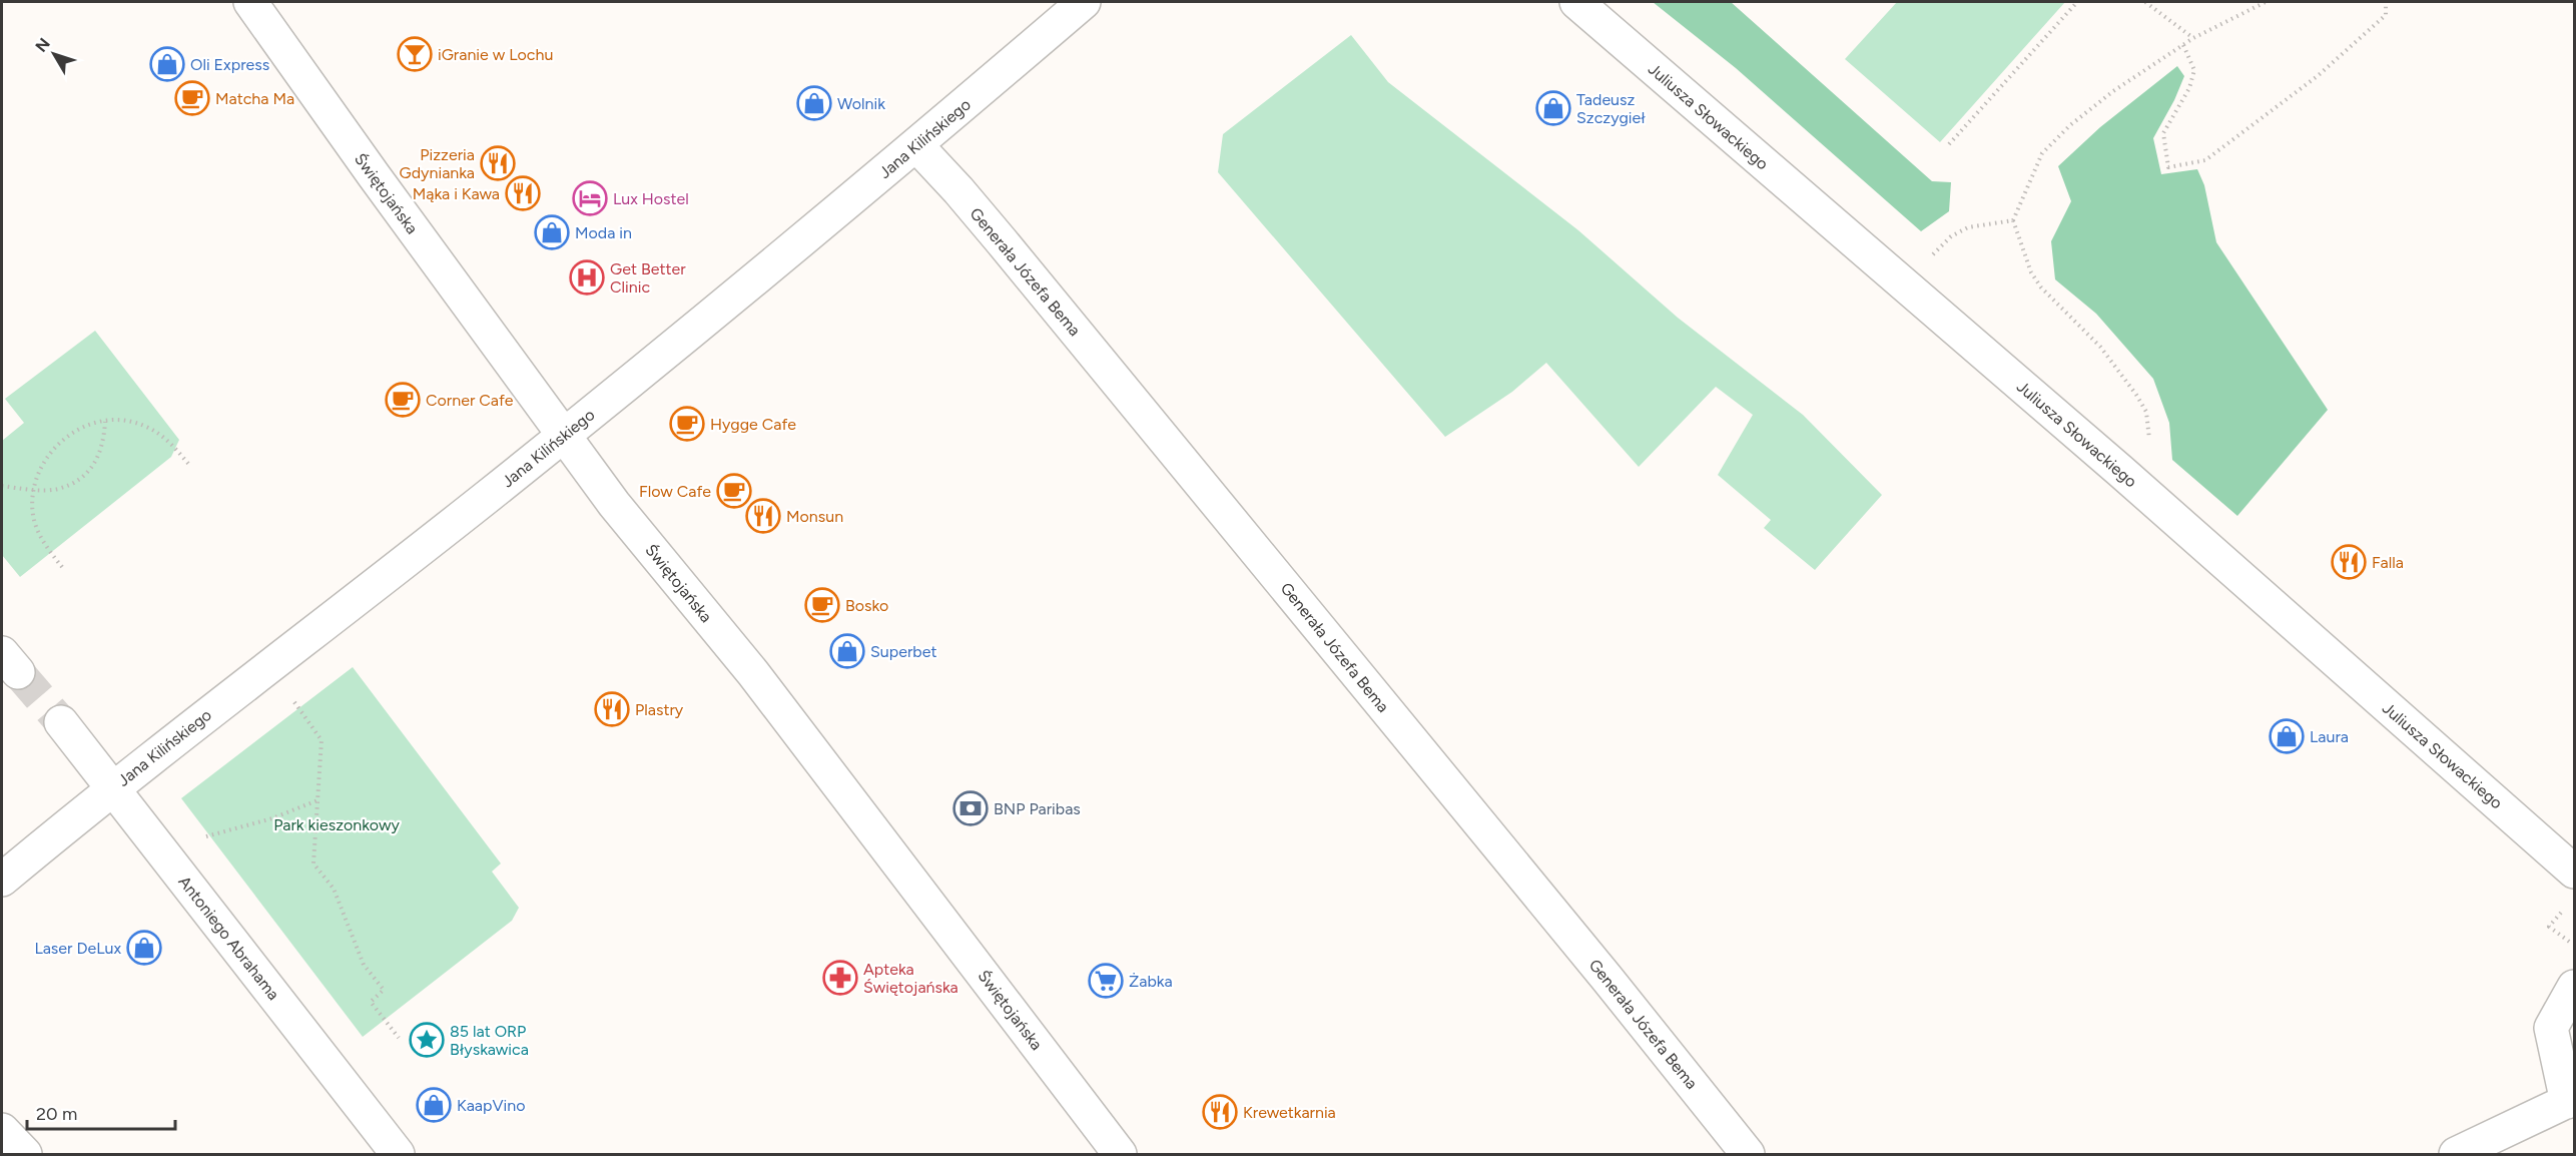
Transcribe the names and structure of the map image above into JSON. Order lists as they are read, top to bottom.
{
  "streets": {
    "street": [
      "Juliusza Słowackiego",
      "Jana Kilińskiego",
      "Świętojańska",
      "Generała Józefa Bema",
      "Antoniego Abrahama"
    ]
  },
  "crossings": [
    ["Jana Kilińskiego", "Świętojańska"],
    ["Jana Kilińskiego", "Generała Józefa Bema"],
    ["Jana Kilińskiego", "Antoniego Abrahama"]
  ],
  "parks": ["Park kieszonkowy"],
  "places": {
    "bar": ["iGranie w Lochu"],
    "shop": [
      "Oli Express",
      "Wolnik",
      "Tadeusz Szczygieł",
      "Moda in",
      "Superbet",
      "Laura",
      "Laser DeLux",
      "KaapVino"
    ],
    "cafe": [
      "Matcha Ma",
      "Corner Cafe",
      "Hygge Cafe",
      "Flow Cafe",
      "Bosko"
    ],
    "restaurant": [
      "Pizzeria Gdynianka",
      "Mąka i Kawa",
      "Monsun",
      "Falla",
      "Plastry",
      "Krewetkarnia"
    ],
    "hotel": ["Lux Hostel"],
    "hospital": ["Get Better Clinic"],
    "bank": ["BNP Paribas"],
    "pharmacy": ["Apteka Świętojańska"],
    "supermarket": ["Żabka"],
    "place": ["85 lat ORP Błyskawica"]
  },
  "scale_bar": "20 m",
  "north": "top left"
}
